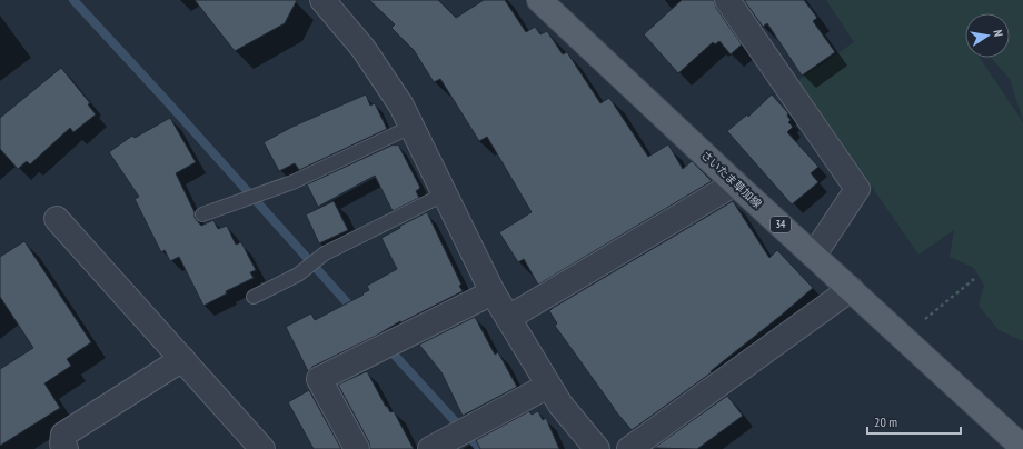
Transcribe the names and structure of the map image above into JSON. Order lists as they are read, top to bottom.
{
  "streets": {
    "main road": ["さいたま草加線", "34"]
  },
  "scale_bar": "20 m",
  "north": "right"
}
